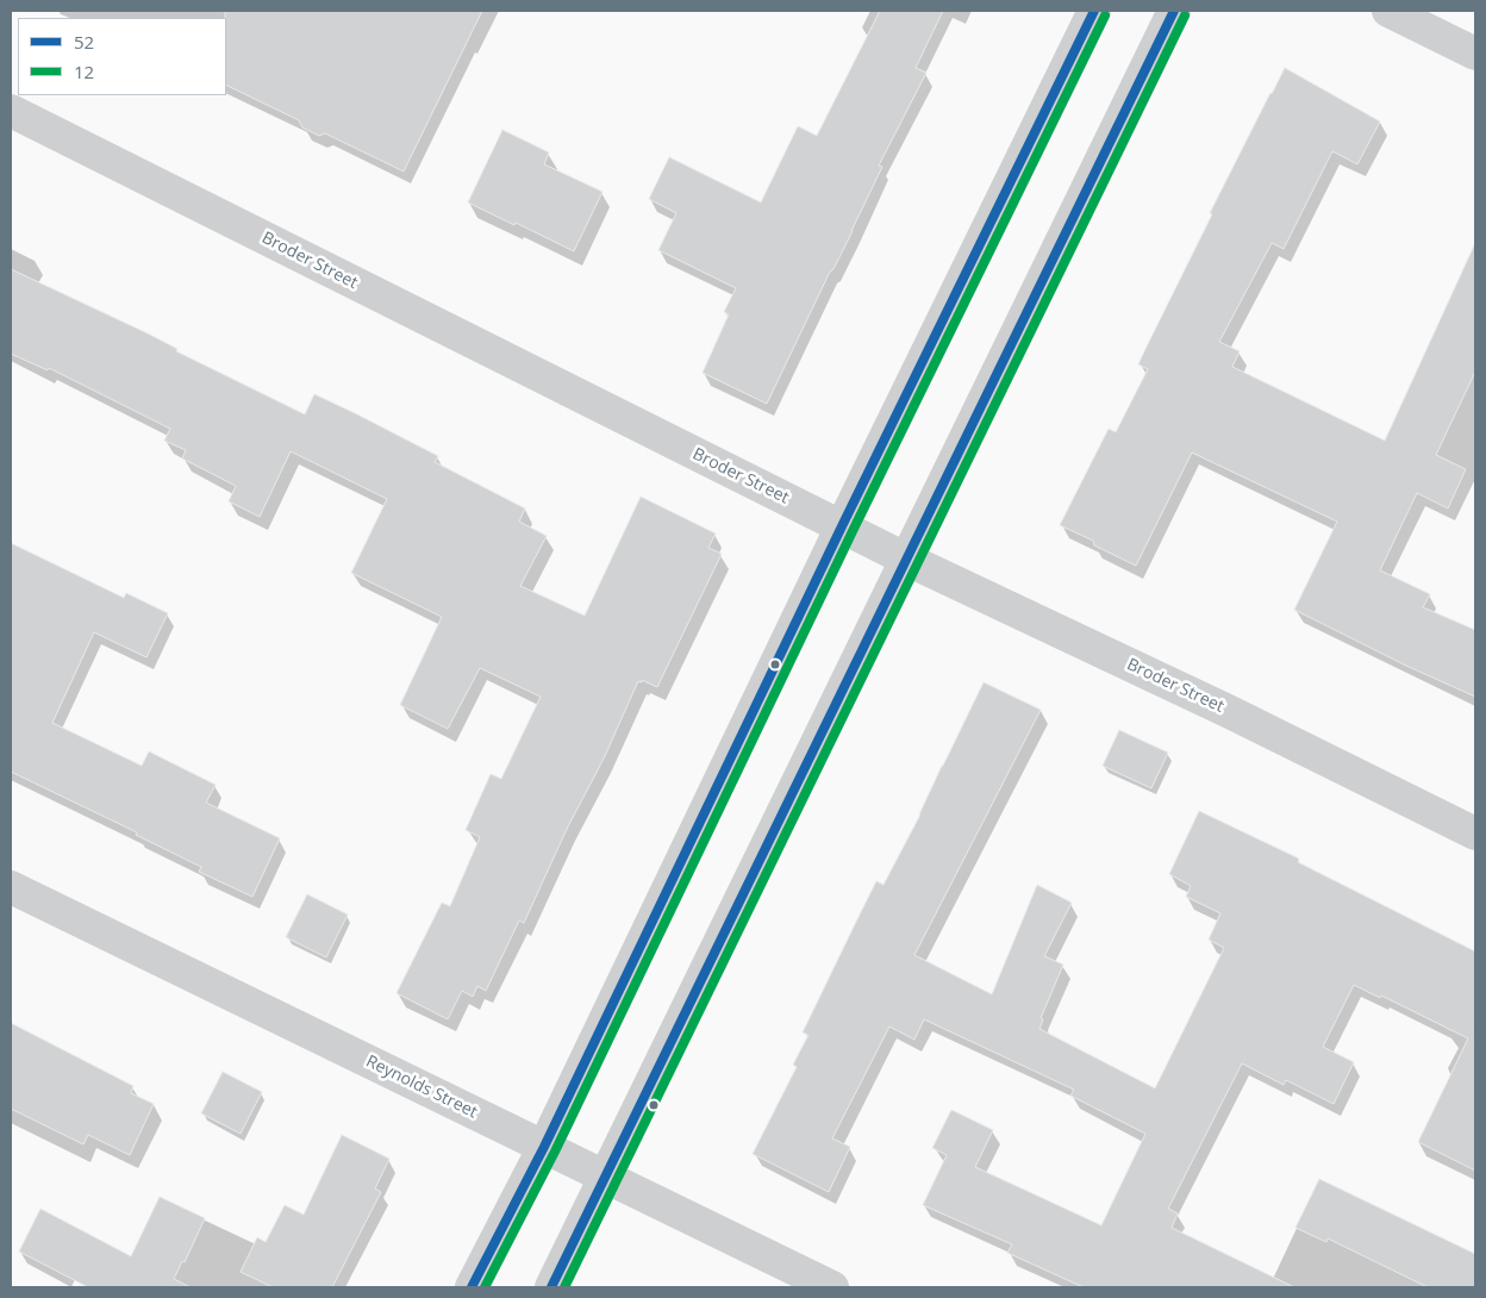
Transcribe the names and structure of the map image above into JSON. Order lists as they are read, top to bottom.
{
  "streets": {
    "street": ["Broder Street", "Reynolds Street"]
  },
  "lines": ["transit line 52", "transit line 12"],
  "legend": ["52", "12"]
}
